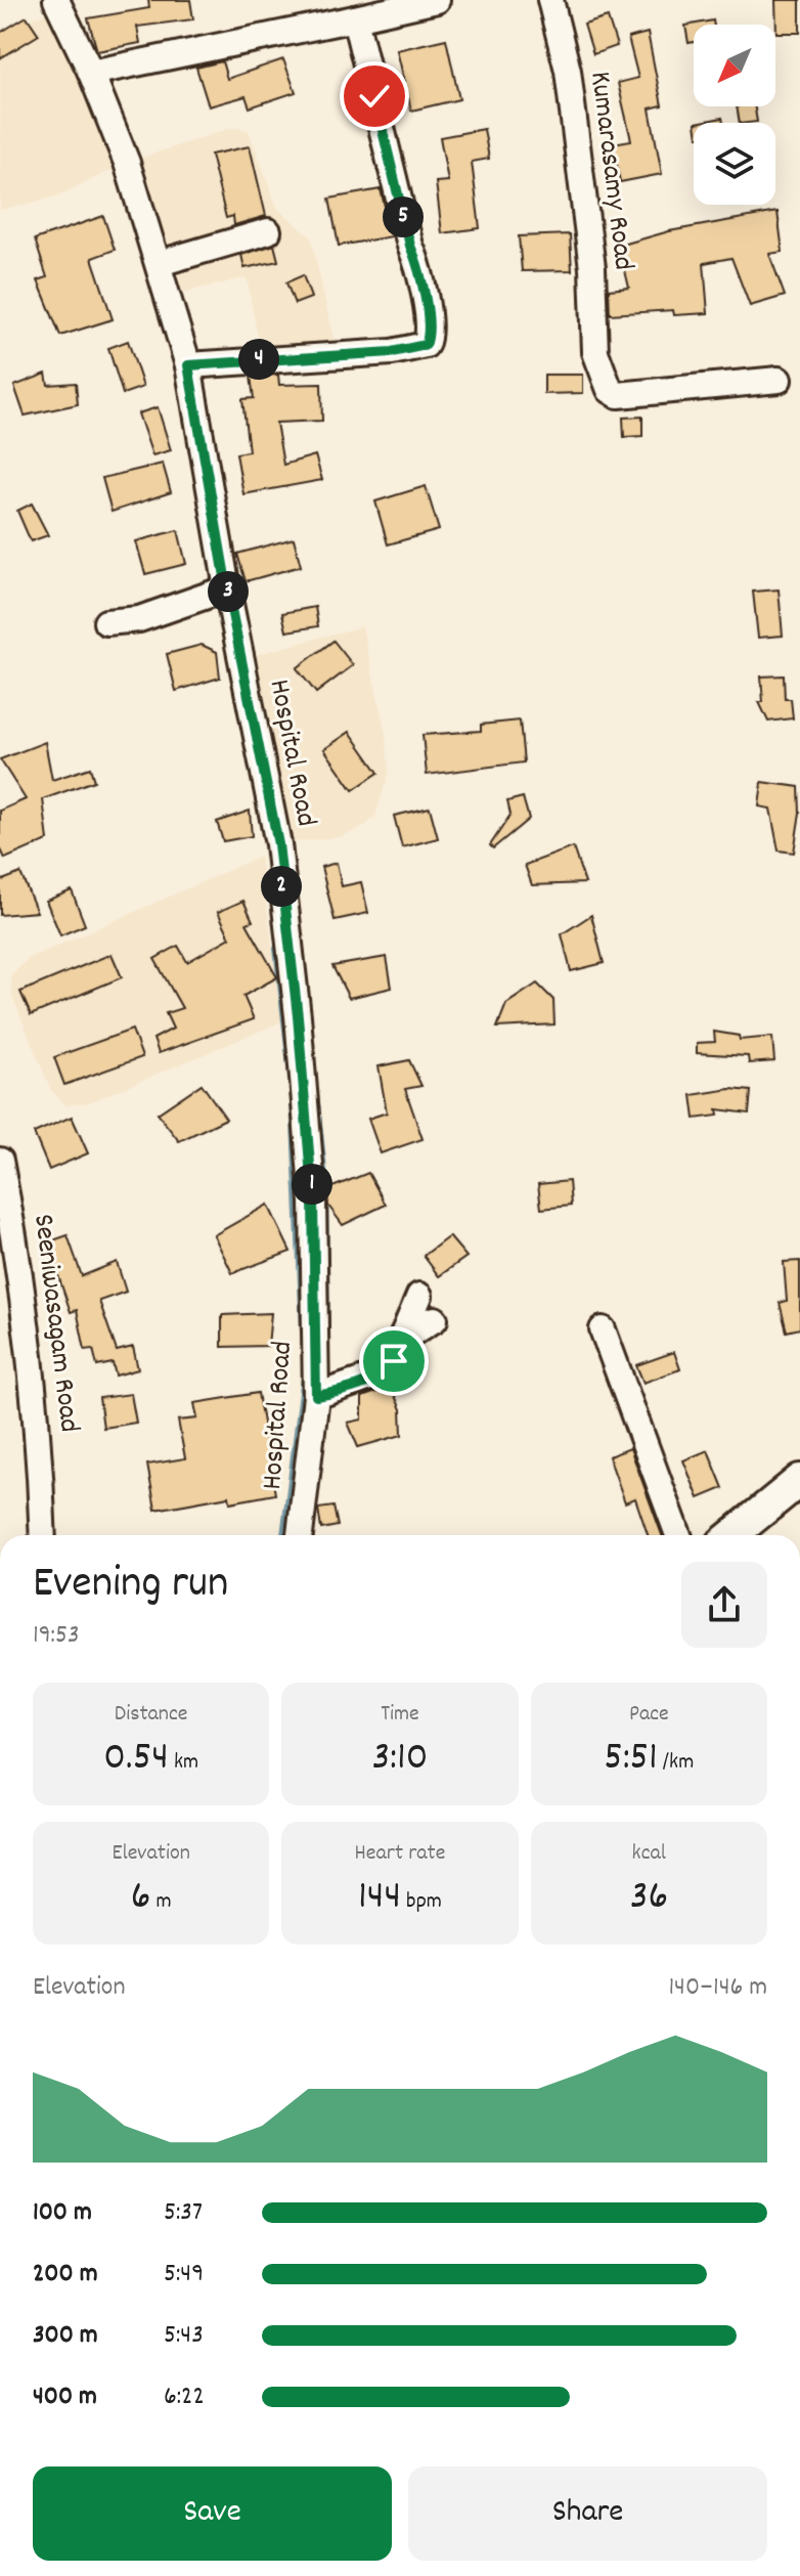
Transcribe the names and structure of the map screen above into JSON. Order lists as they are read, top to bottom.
{
  "streets": {
    "street": ["Kumarasamy Road", "Hospital Road", "Seeniwasagam Road"]
  },
  "north": "bottom left",
  "page": {
    "pins": [
      "5",
      "4",
      "3",
      "2",
      "1"
    ],
    "heading": ["Evening run", "19:53"],
    "stats": [
      ["Distance", "0.54 km"],
      ["Time", "3:10"],
      ["Pace", "5:51 /km"],
      ["Elevation", "6 m"],
      ["Heart rate", "144 bpm"],
      ["kcal", "36"]
    ],
    "chart": ["Elevation", "140–146 m"],
    "list": [
      {
        "name": "100 m",
        "note": "5:37"
      },
      {
        "name": "200 m",
        "note": "5:49"
      },
      {
        "name": "300 m",
        "note": "5:43"
      },
      {
        "name": "400 m",
        "note": "6:22"
      }
    ],
    "buttons": ["Save", "Share"]
  }
}
